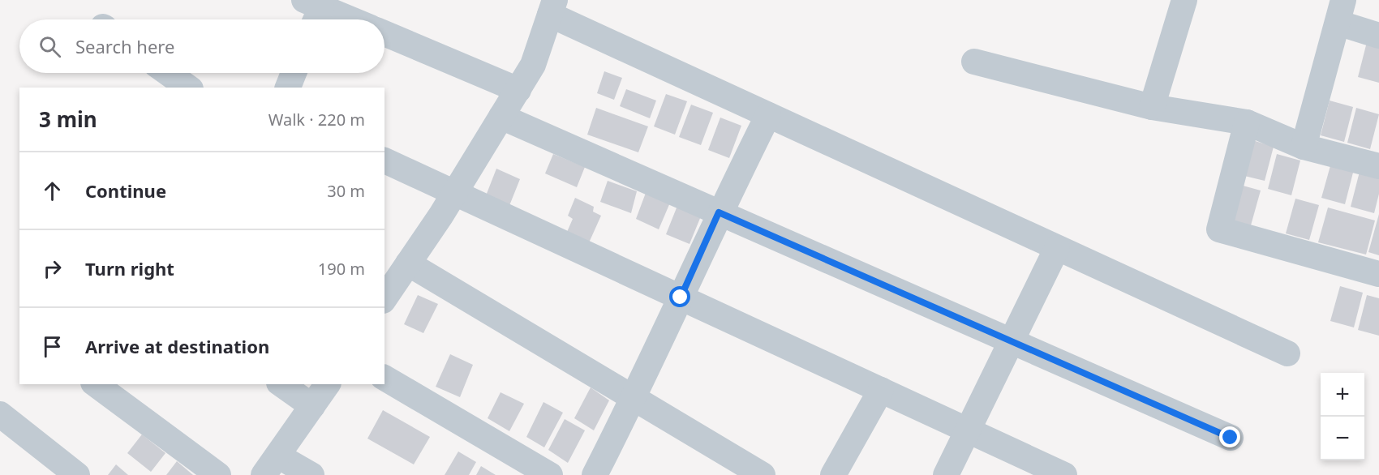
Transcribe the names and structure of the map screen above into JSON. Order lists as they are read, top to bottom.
{
  "page": {
    "search": "Search here",
    "heading": ["3 min", "Walk · 220 m"],
    "list": [
      ["Continue", "30 m"],
      ["Turn right", "190 m"],
      "Arrive at destination"
    ],
    "map_buttons": ["+", "−"]
  }
}
